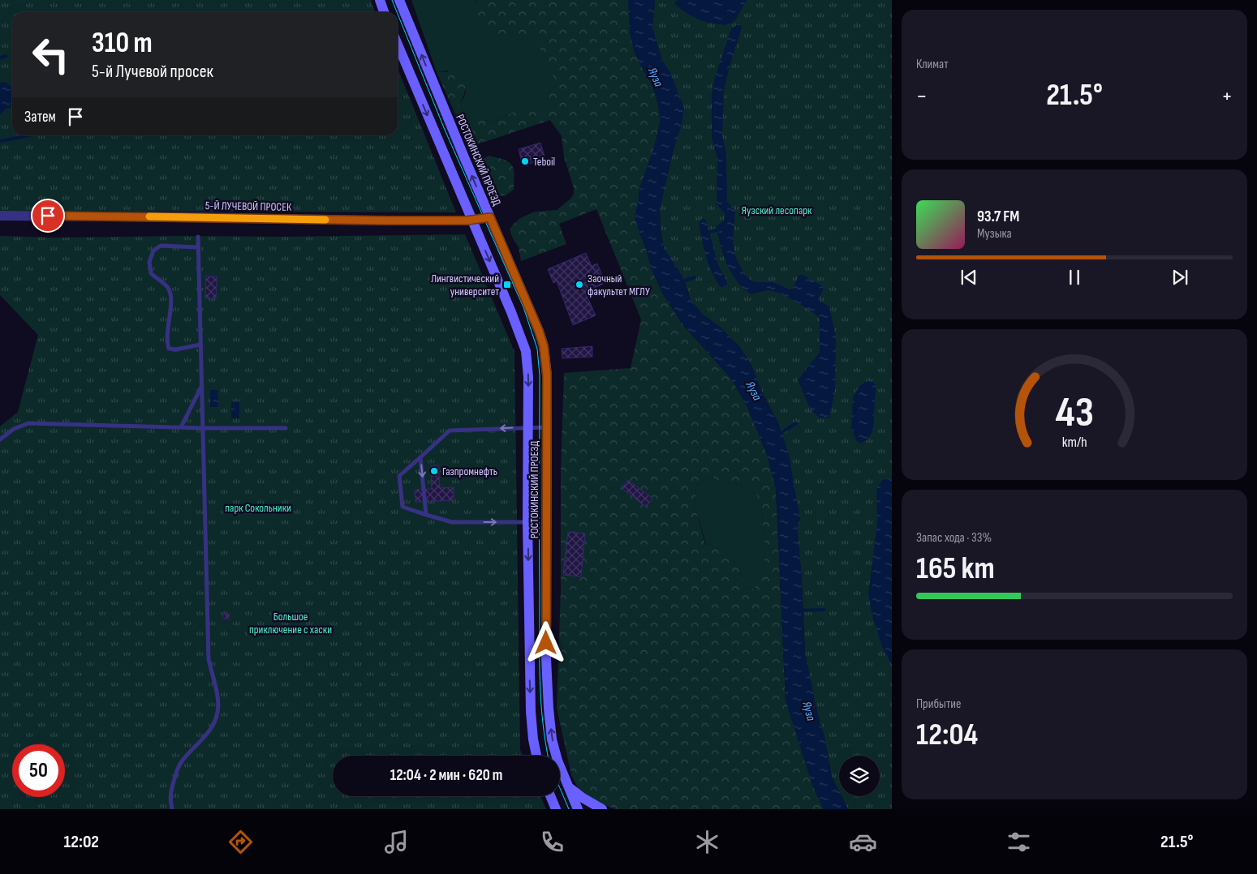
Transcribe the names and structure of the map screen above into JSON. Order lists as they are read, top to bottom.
{
  "streets": {
    "main road": ["РОСТОКИНСКИЙ ПРОЕЗД"],
    "street": ["5-Й ЛУЧЕВОЙ ПРОСЕК"]
  },
  "crossings": [
    ["РОСТОКИНСКИЙ ПРОЕЗД", "5-Й ЛУЧЕВОЙ ПРОСЕК"]
  ],
  "water": ["Яуза"],
  "parks": ["Яузский лесопарк", "парк Сокольники", "Большое приключение с хаски"],
  "places": {
    "other": ["Teboil", "Заочный факультет МГЛУ", "Газпромнефть"],
    "transit": ["Лингвистический университет"]
  },
  "page": {
    "tile": [
      "Климат",
      ["Запас хода · 33%", "165 km"],
      ["Прибытие", "12:04"]
    ],
    "turn": ["310 m", "5-й Лучевой просек"],
    "heat": ["−", "21.5°", "+"],
    "then": "Затем",
    "song": ["93.7 FM", "Музыка"],
    "limit": "50",
    "trip": "12:04 · 2 мин · 620 m",
    "tabs": ["12:02", "21.5°"],
    "gauge": ["43", "km/h"]
  }
}
